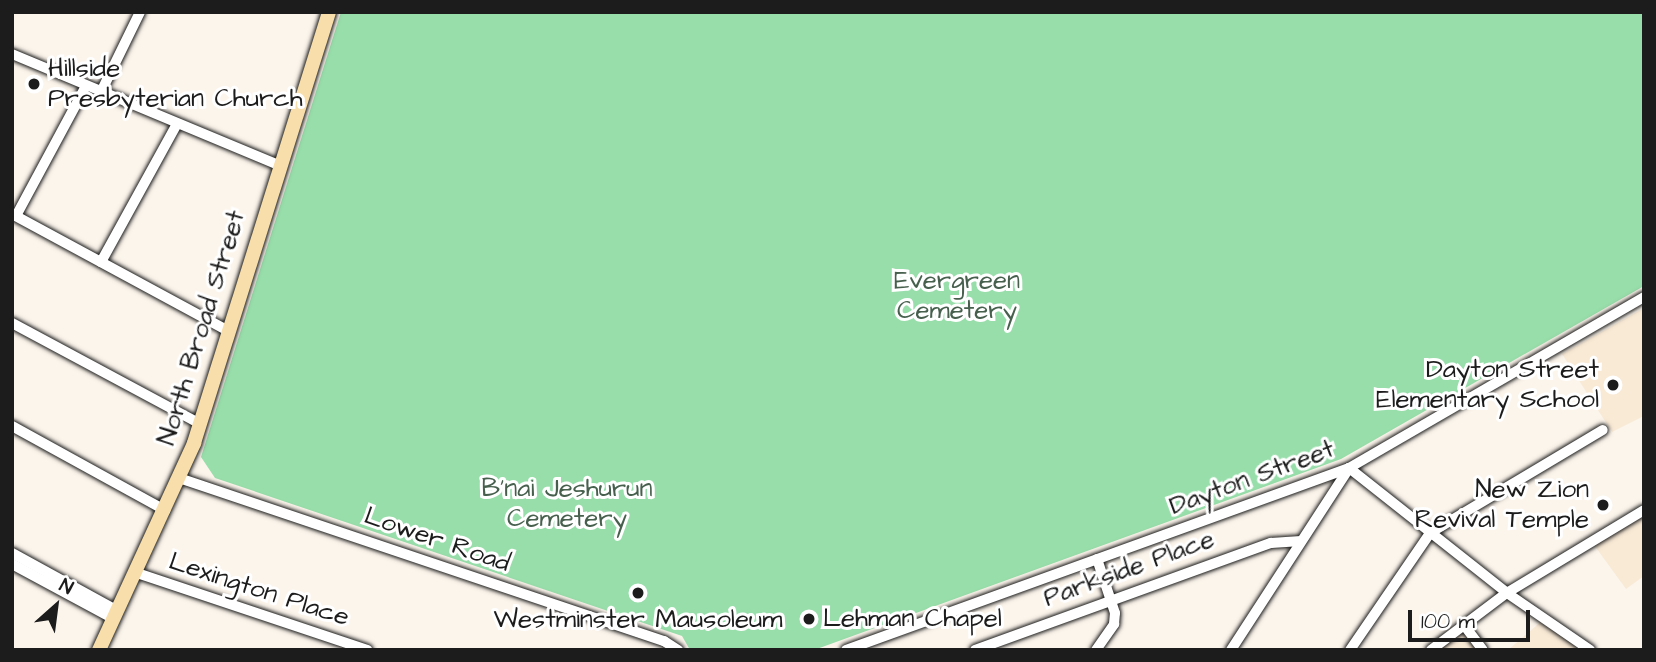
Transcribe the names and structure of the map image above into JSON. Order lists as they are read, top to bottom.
{
  "streets": {
    "main road": ["North Broad Street"],
    "street": [
      "Dayton Street",
      "Lower Road",
      "Parkside Place",
      "Lexington Place"
    ]
  },
  "crossings": [
    ["North Broad Street", "Lower Road"],
    ["North Broad Street", "Lexington Place"]
  ],
  "parks": ["Evergreen Cemetery", "B'nai Jeshurun Cemetery"],
  "places": [
    "Hillside Presbyterian Church",
    "Dayton Street Elementary School",
    "New Zion Revival Temple",
    "Westminster Mausoleum",
    "Lehman Chapel"
  ],
  "scale_bar": "100 m",
  "north": "top right"
}
